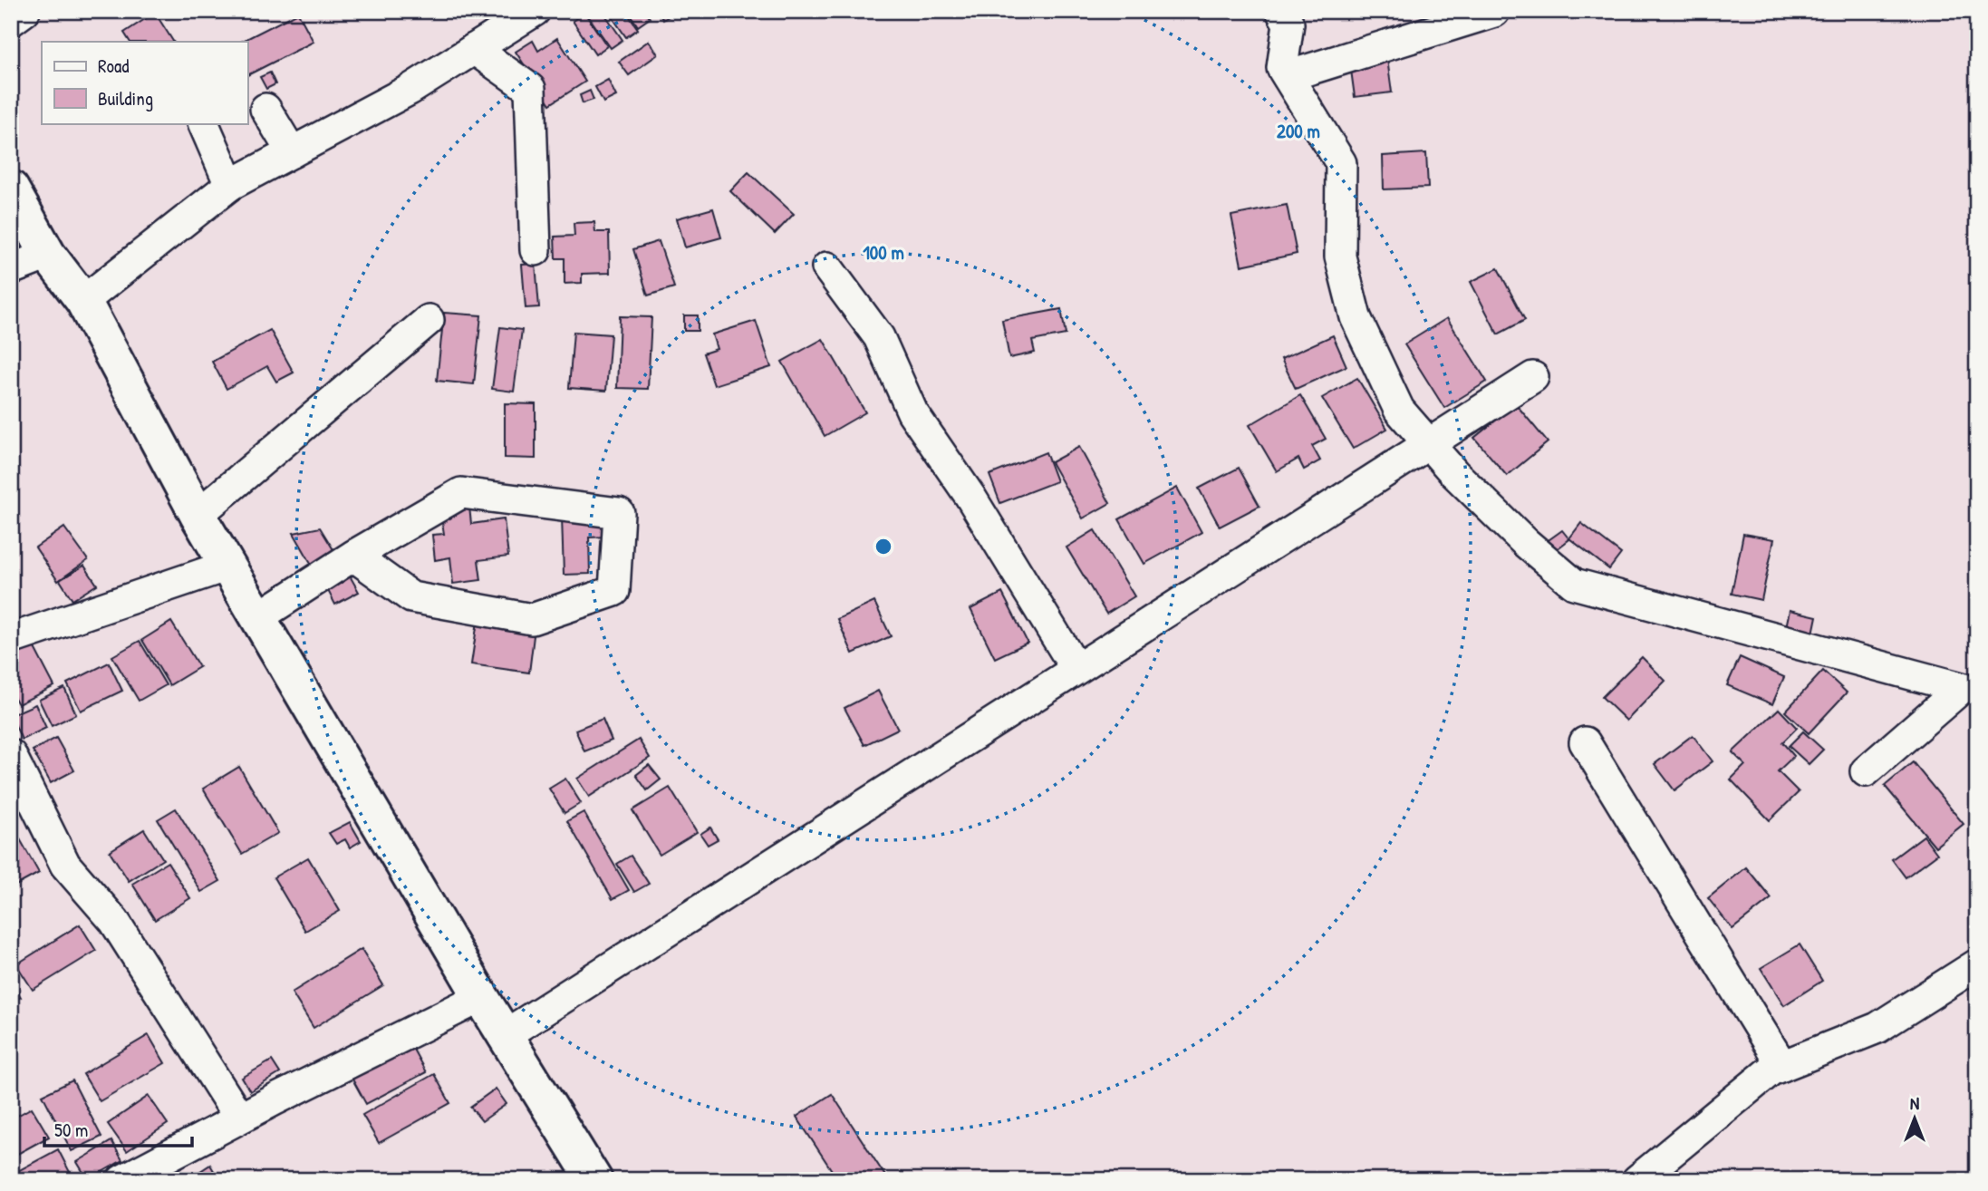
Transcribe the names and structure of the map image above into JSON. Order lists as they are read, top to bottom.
{
  "legend": ["Road", "Building"],
  "scale_bar": "50 m",
  "north": "top",
  "rings": ["200 m", "100 m"]
}
